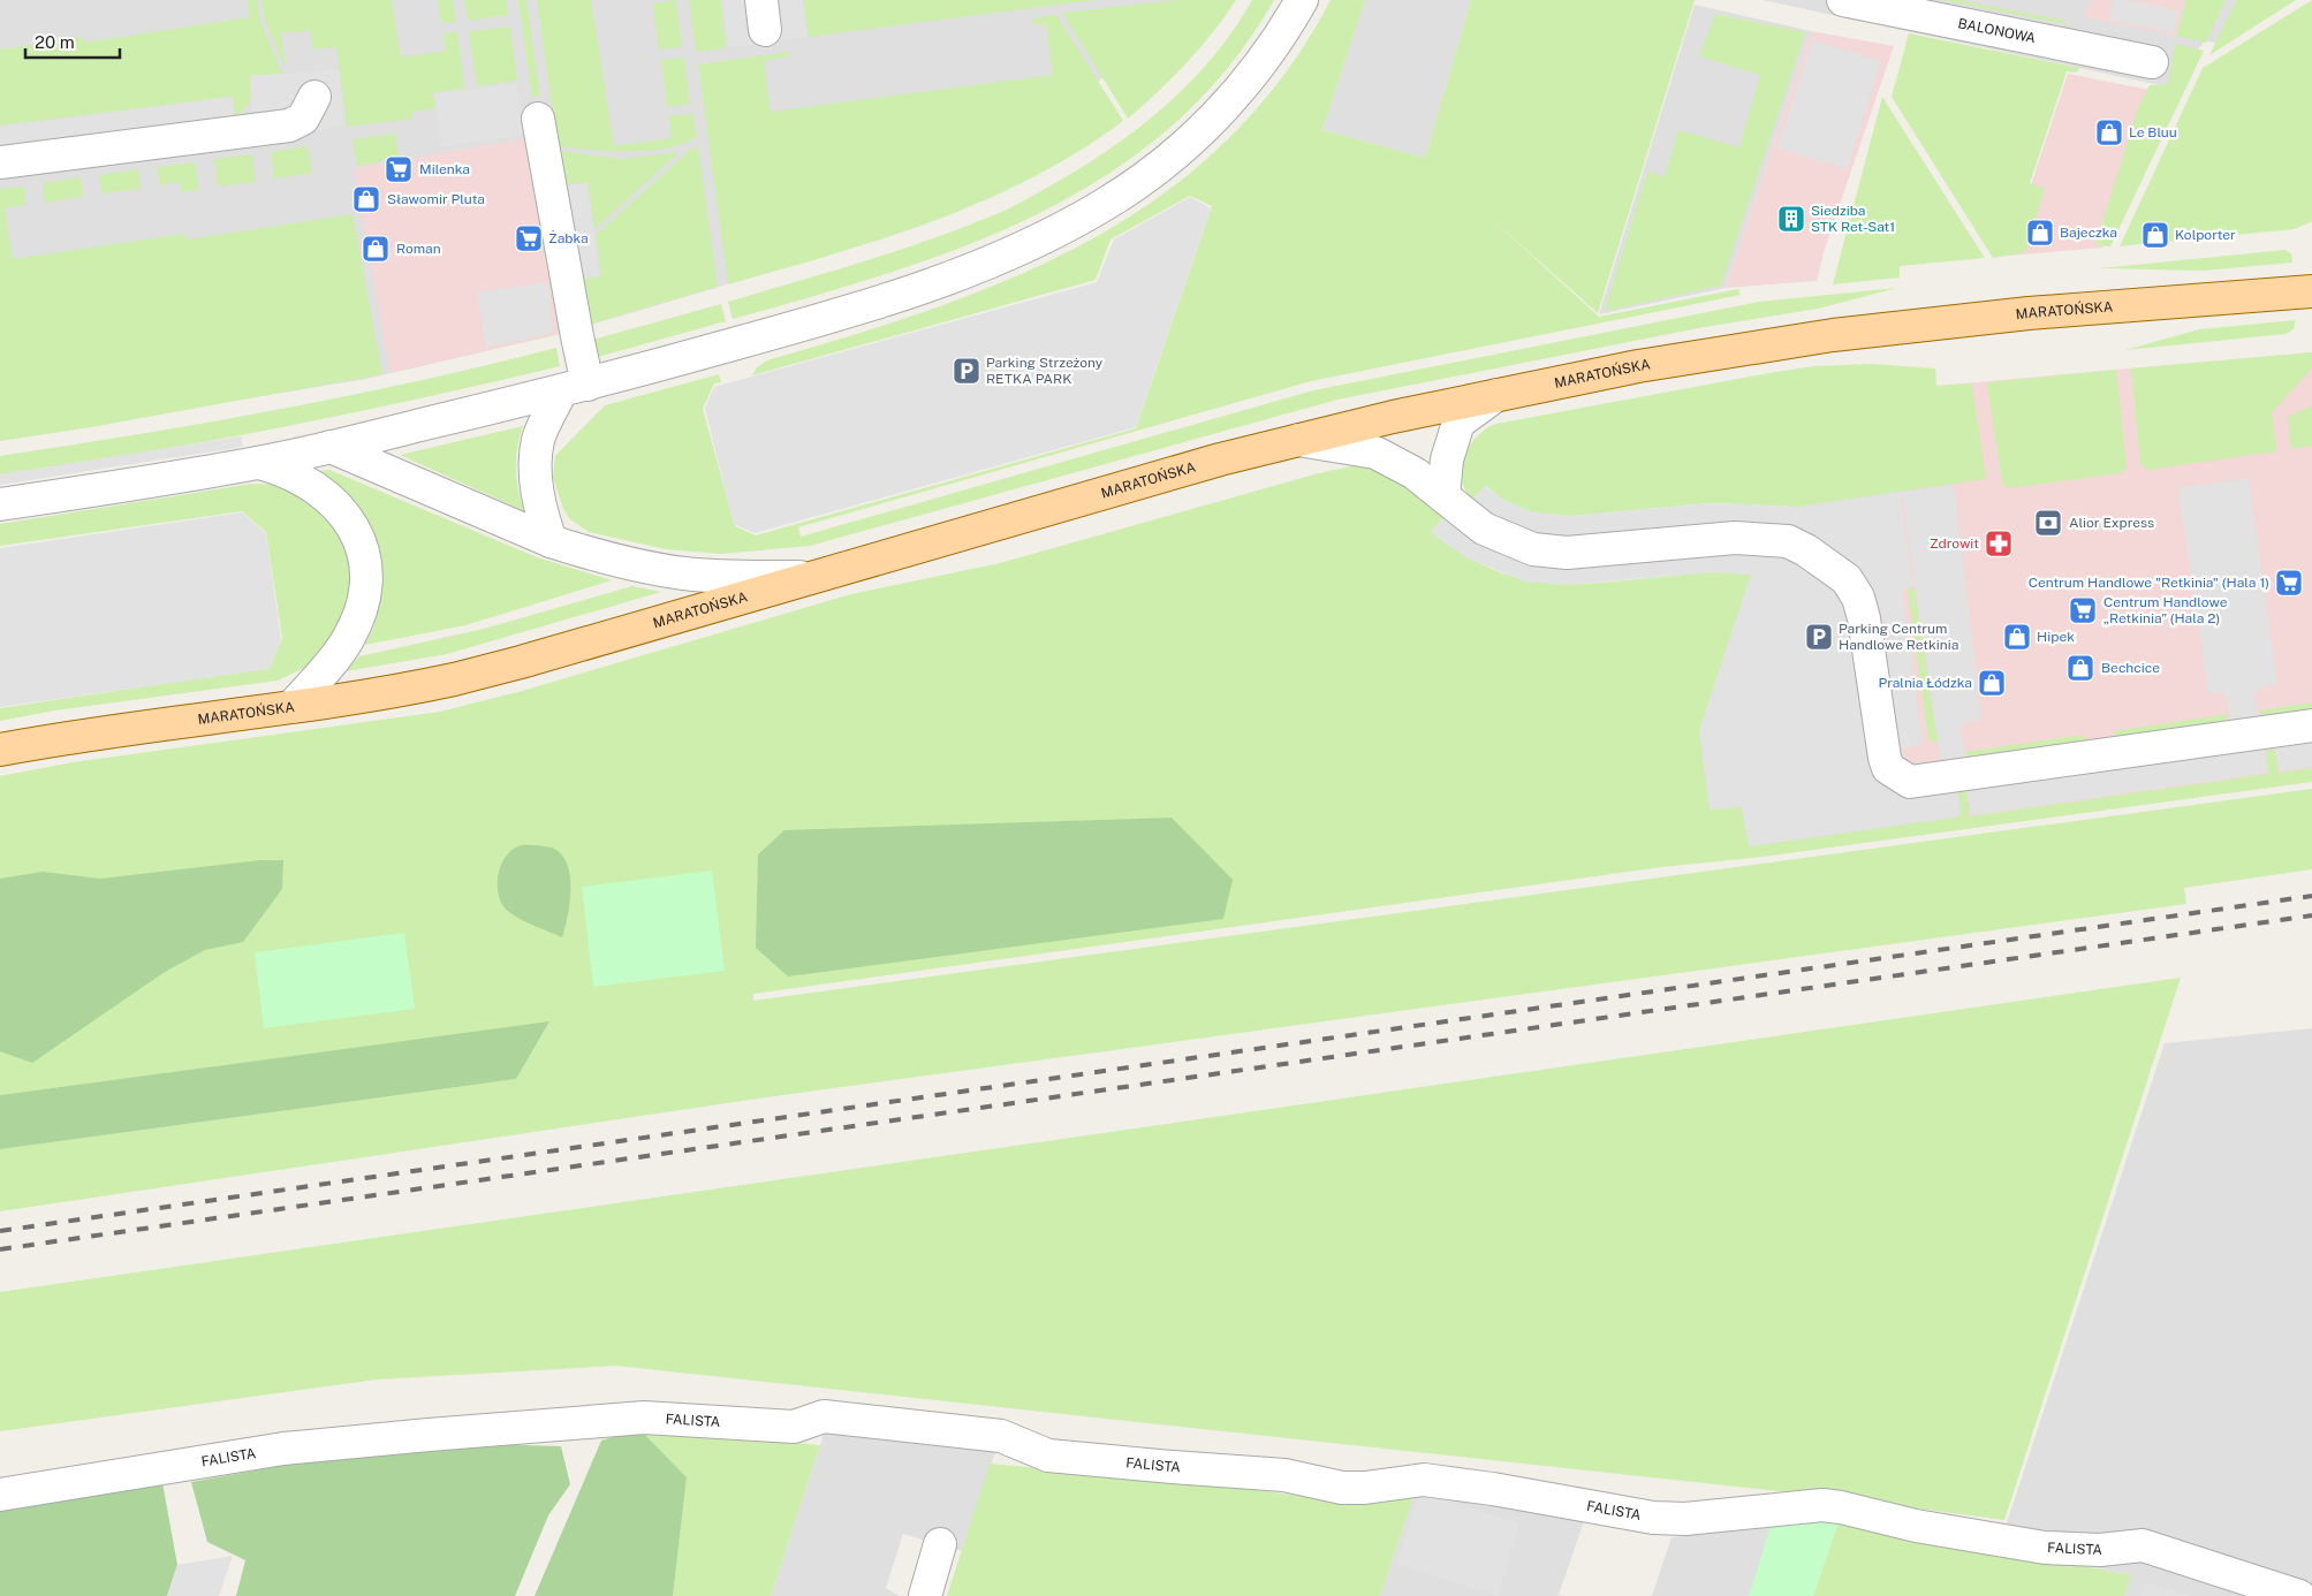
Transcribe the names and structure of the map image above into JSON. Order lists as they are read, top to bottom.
{
  "streets": {
    "main road": ["MARATOŃSKA"],
    "street": ["BALONOWA", "FALISTA"]
  },
  "places": {
    "shop": [
      "Le Bluu",
      "Sławomir Pluta",
      "Bajeczka",
      "Kolporter",
      "Roman",
      "Hipek",
      "Bechcice",
      "Pralnia Łódzka"
    ],
    "supermarket": [
      "Milenka",
      "Żabka",
      "Centrum Handlowe \"Retkinia\" (Hala 1)",
      "Centrum Handlowe „Retkinia” (Hala 2)"
    ],
    "building": ["Siedziba STK Ret-Sat1"],
    "parking": ["Parking Strzeżony RETKA PARK", "Parking Centrum Handlowe Retkinia"],
    "bank": ["Alior Express"],
    "pharmacy": ["Zdrowit"]
  },
  "scale_bar": "20 m"
}
